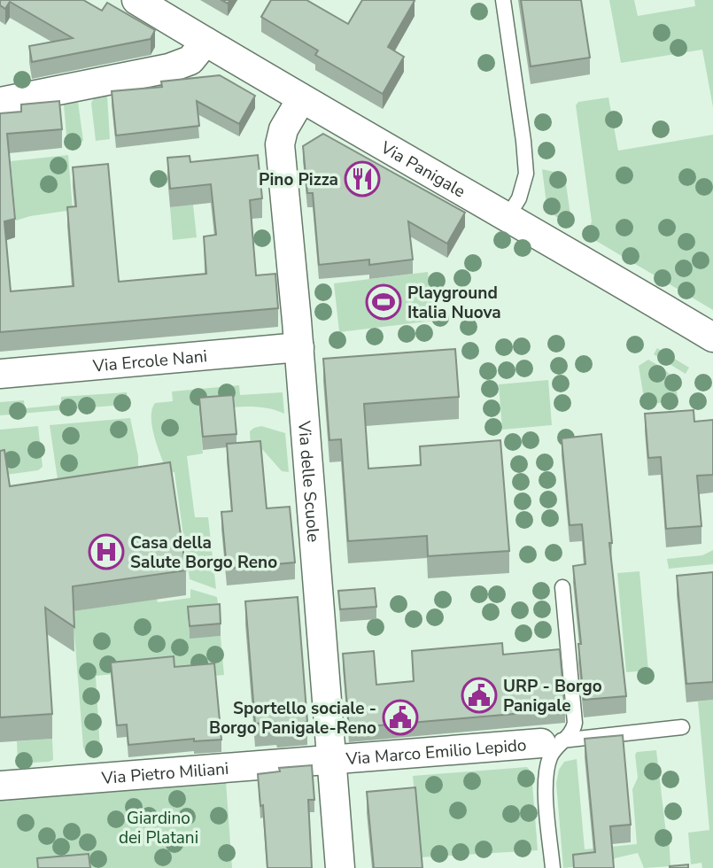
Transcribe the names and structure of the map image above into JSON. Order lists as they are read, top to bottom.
{
  "streets": {
    "street": [
      "Via Panigale",
      "Via Ercole Nani",
      "Via delle Scuole",
      "Via Marco Emilio Lepido",
      "Via Pietro Miliani"
    ]
  },
  "crossings": [
    ["Via Panigale", "Via delle Scuole"],
    ["Via Ercole Nani", "Via delle Scuole"],
    ["Via delle Scuole", "Via Marco Emilio Lepido"],
    ["Via delle Scuole", "Via Pietro Miliani"],
    ["Via Marco Emilio Lepido", "Via Pietro Miliani"]
  ],
  "parks": ["Giardino dei Platani"],
  "places": {
    "restaurant": ["Pino Pizza"],
    "sports": ["Playground Italia Nuova"],
    "hospital": ["Casa della Salute Borgo Reno"],
    "public building": ["URP - Borgo Panigale", "Sportello sociale - Borgo Panigale-Reno"]
  }
}
